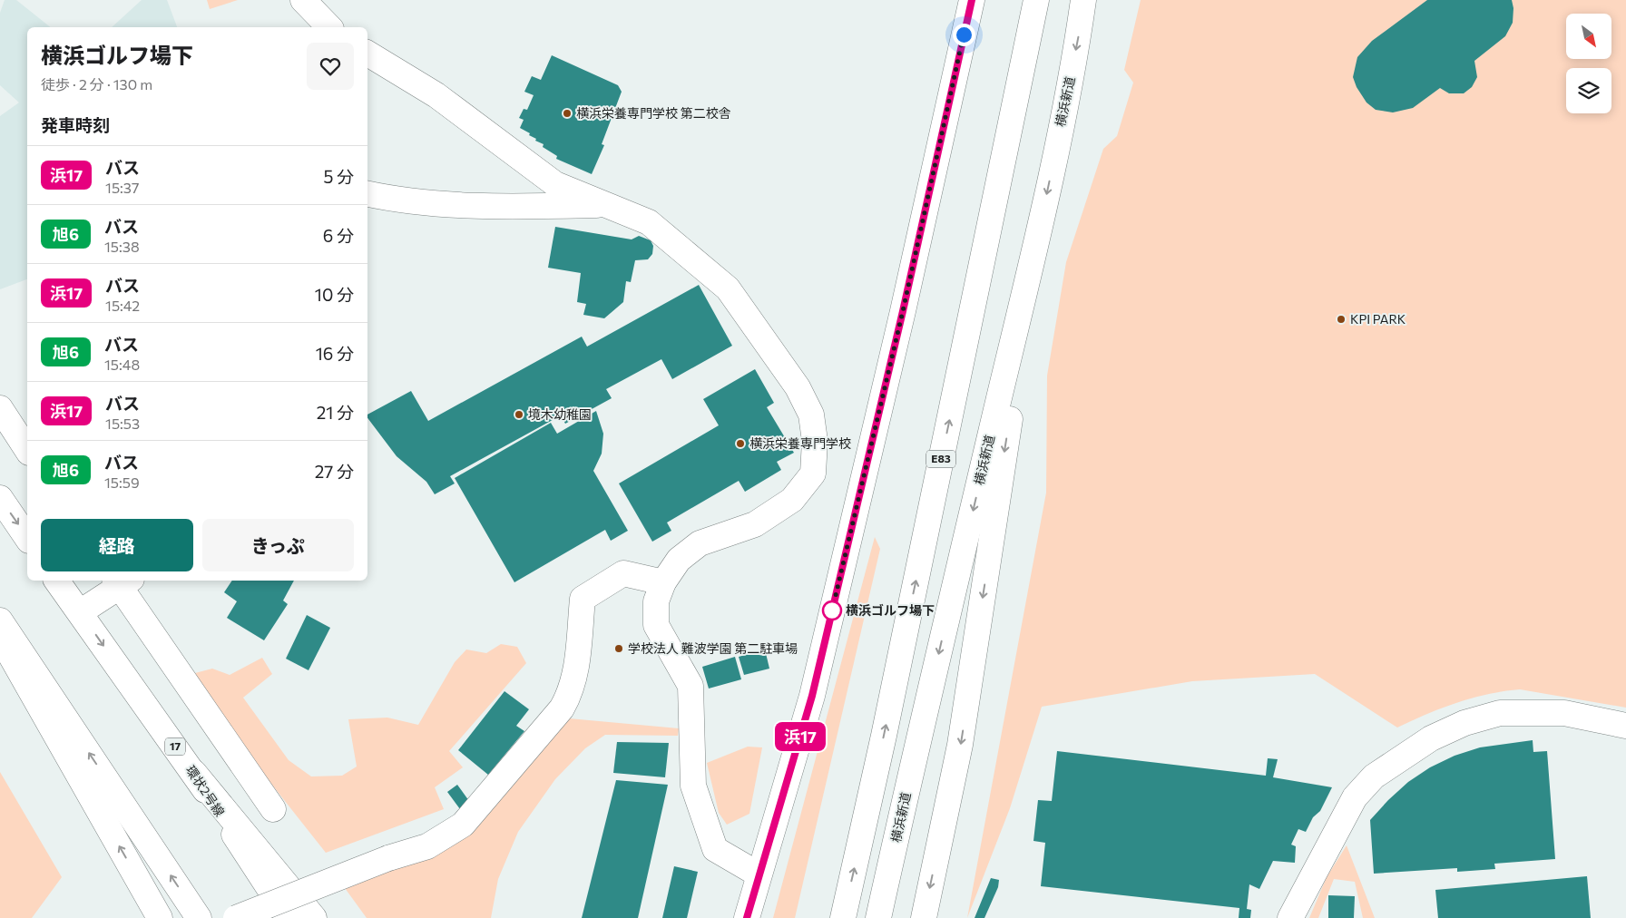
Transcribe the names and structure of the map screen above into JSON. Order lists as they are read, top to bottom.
{
  "streets": {
    "main road": [
      "横浜新道",
      "E83",
      "17",
      "環状2号線"
    ]
  },
  "places": [
    "横浜栄養専門学校 第二校舎",
    "KPI PARK",
    "境木幼稚園",
    "横浜栄養専門学校",
    "横浜ゴルフ場下",
    "学校法人 難波学園 第二駐車場"
  ],
  "lines": ["bus line 浜17"],
  "north": "bottom right",
  "page": {
    "on_map": "浜17",
    "heading": [
      ["横浜ゴルフ場下", "徒歩 · 2 分 · 130 m"],
      "発車時刻"
    ],
    "list": [
      {
        "mark": "浜17",
        "name": "バス",
        "note": "15:37",
        "value": "5 分"
      },
      {
        "mark": "旭6",
        "name": "バス",
        "note": "15:38",
        "value": "6 分"
      },
      {
        "mark": "浜17",
        "name": "バス",
        "note": "15:42",
        "value": "10 分"
      },
      {
        "mark": "旭6",
        "name": "バス",
        "note": "15:48",
        "value": "16 分"
      },
      {
        "mark": "浜17",
        "name": "バス",
        "note": "15:53",
        "value": "21 分"
      },
      {
        "mark": "旭6",
        "name": "バス",
        "note": "15:59",
        "value": "27 分"
      }
    ],
    "buttons": ["経路", "きっぷ"]
  }
}
